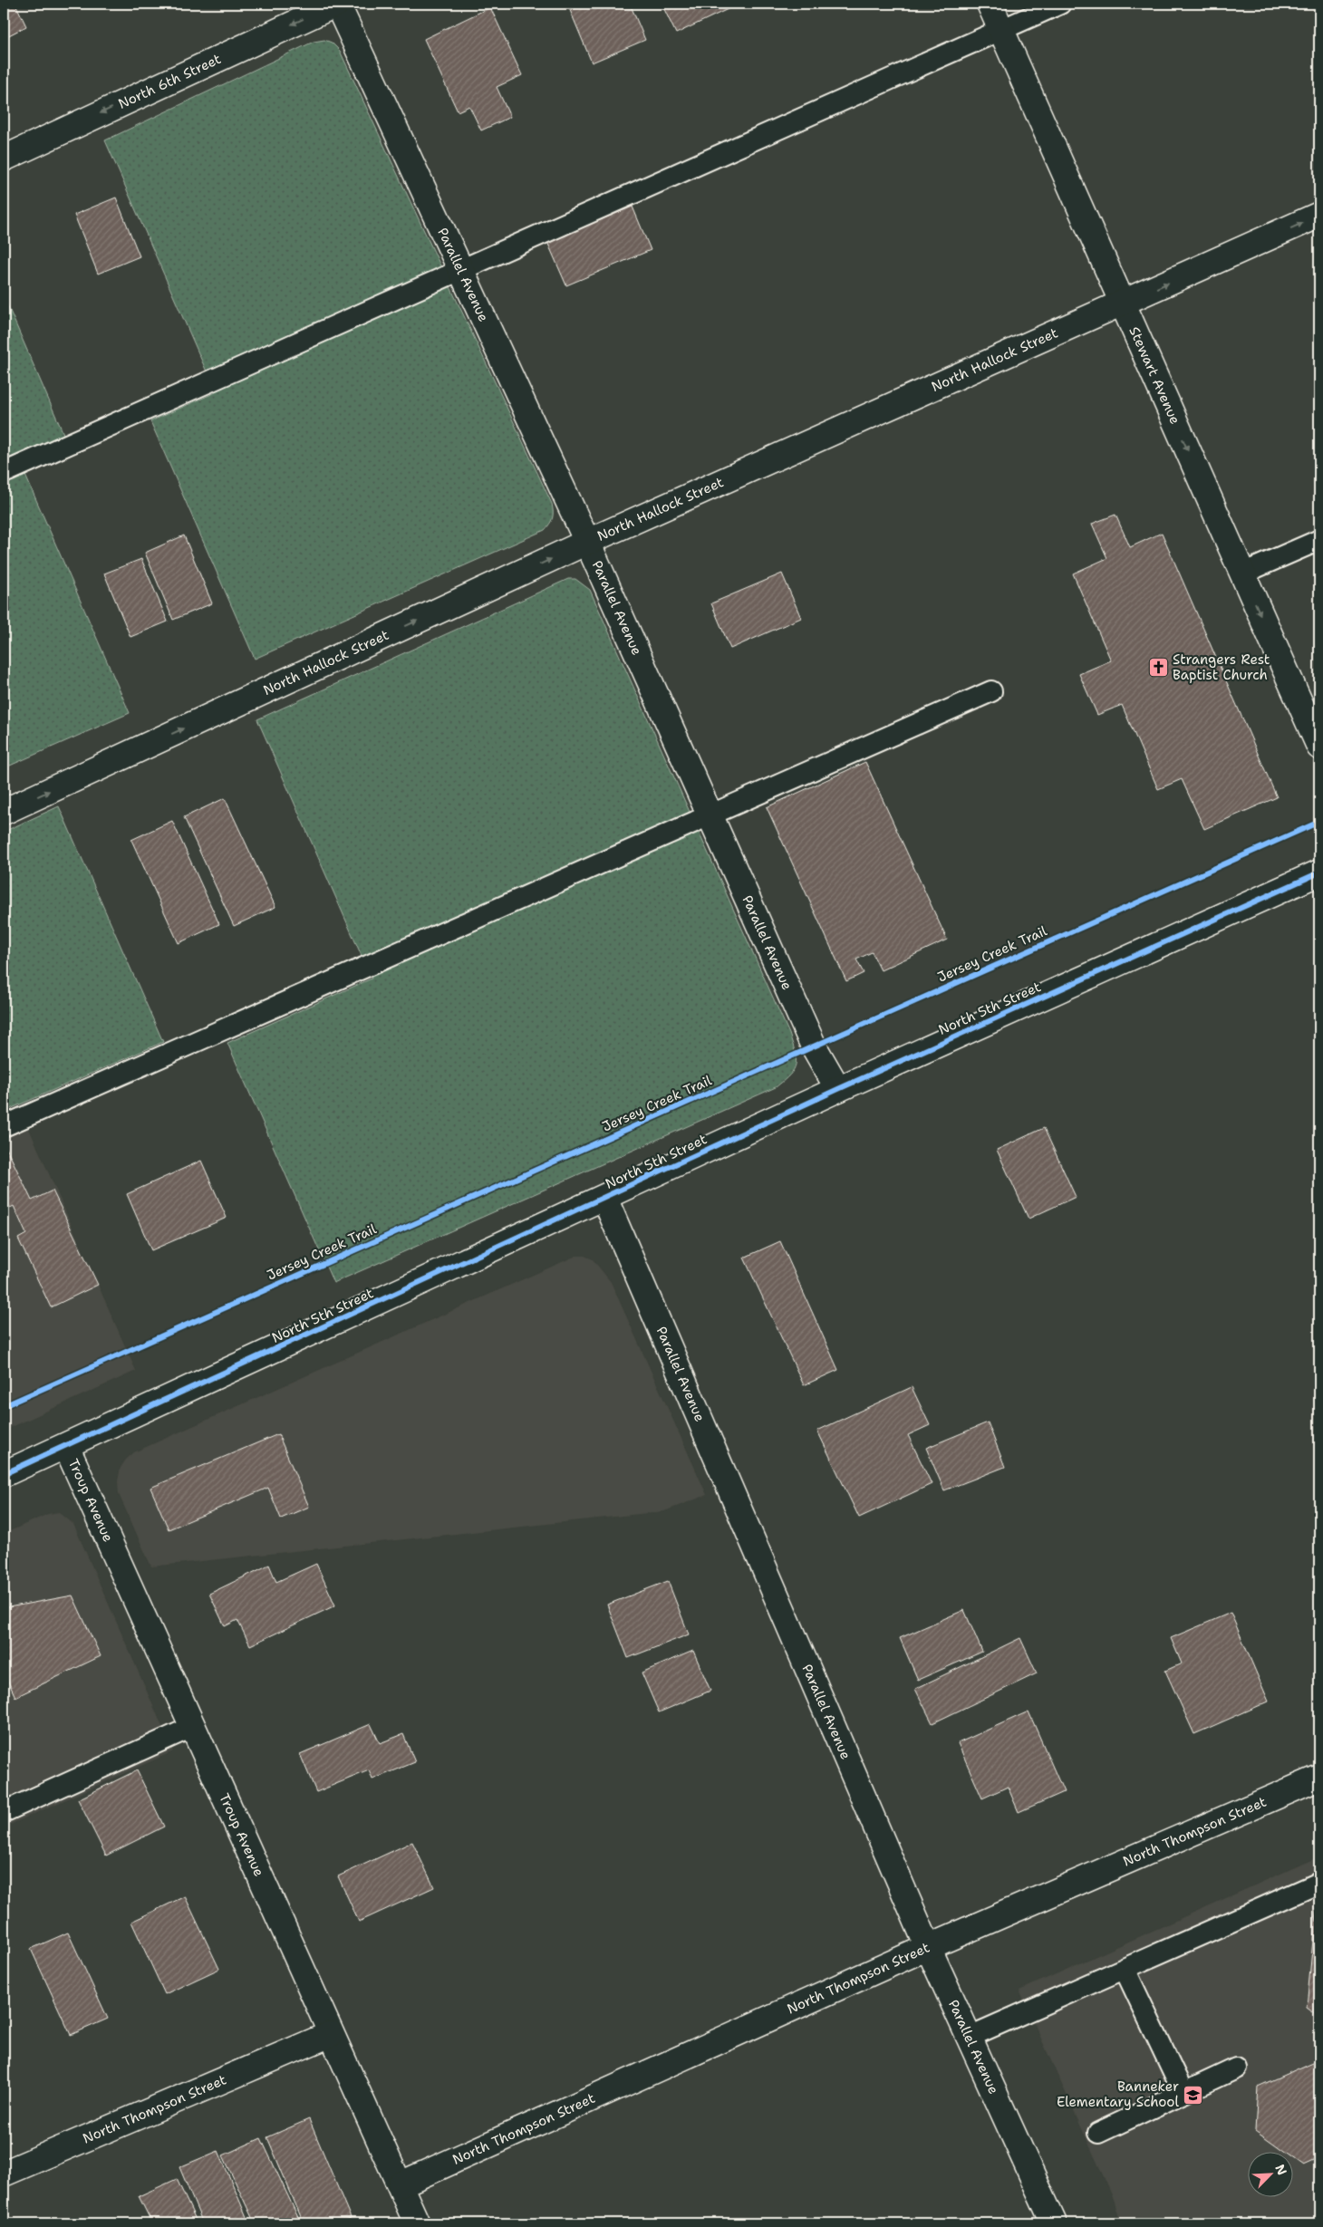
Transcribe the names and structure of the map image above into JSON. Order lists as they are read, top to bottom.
{
  "streets": {
    "street": [
      "North 6th Street",
      "Parallel Avenue",
      "North Hallock Street",
      "Stewart Avenue",
      "North 5th Street",
      "Troup Avenue",
      "North Thompson Street"
    ],
    "cycle path": ["Jersey Creek Trail"]
  },
  "crossings": [
    ["North 6th Street", "Parallel Avenue"],
    ["Parallel Avenue", "North Hallock Street"],
    ["Parallel Avenue", "North 5th Street"],
    ["Parallel Avenue", "North Thompson Street"],
    ["North Hallock Street", "Stewart Avenue"],
    ["North 5th Street", "Troup Avenue"],
    ["Troup Avenue", "North Thompson Street"]
  ],
  "one_way": ["North 6th Street", "North Hallock Street", "Stewart Avenue"],
  "places": {
    "church": ["Strangers Rest Baptist Church"],
    "school or university": ["Banneker Elementary School"]
  },
  "north": "top right"
}
